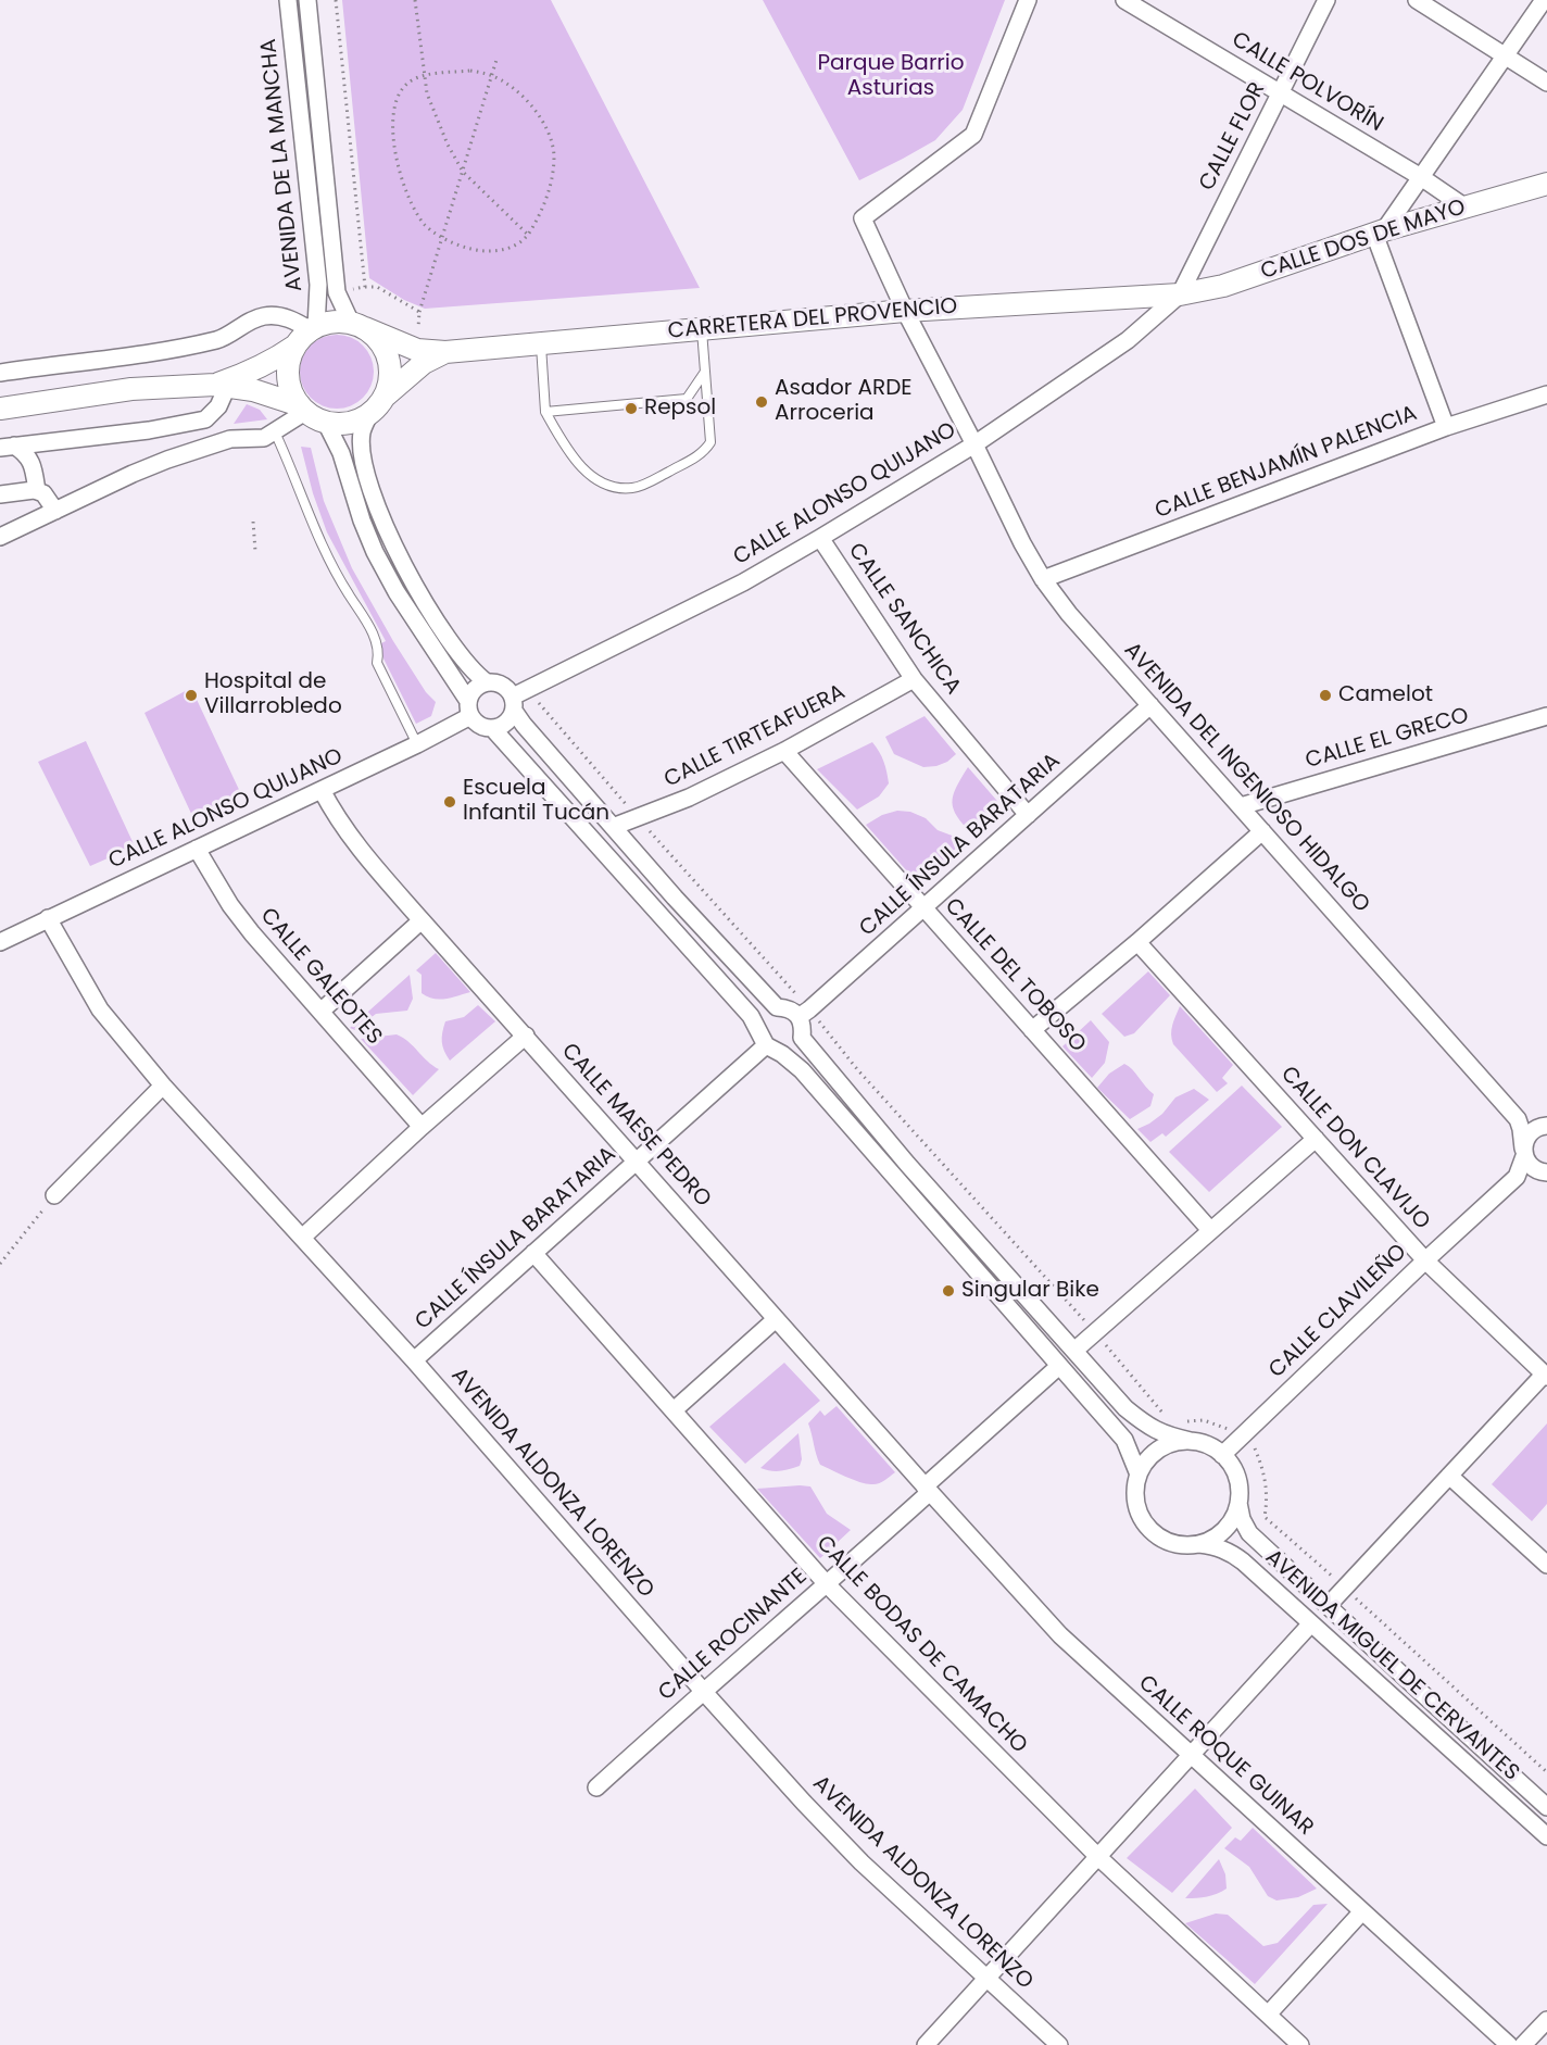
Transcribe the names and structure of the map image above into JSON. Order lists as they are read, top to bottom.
{
  "streets": {
    "street": [
      "CALLE POLVORÍN",
      "CALLE FLOR",
      "AVENIDA DE LA MANCHA",
      "CALLE DOS DE MAYO",
      "CARRETERA DEL PROVENCIO",
      "CALLE BENJAMÍN PALENCIA",
      "CALLE ALONSO QUIJANO",
      "CALLE SANCHICA",
      "CALLE TIRTEAFUERA",
      "CALLE EL GRECO",
      "AVENIDA DEL INGENIOSO HIDALGO",
      "CALLE ÍNSULA BARATARIA",
      "CALLE DEL TOBOSO",
      "CALLE GALEOTES",
      "CALLE MAESE PEDRO",
      "CALLE DON CLAVIJO",
      "CALLE CLAVILEÑO",
      "AVENIDA ALDONZA LORENZO",
      "CALLE ROCINANTE",
      "CALLE BODAS DE CAMACHO",
      "AVENIDA MIGUEL DE CERVANTES",
      "CALLE ROQUE GUINAR"
    ]
  },
  "crossings": [
    ["CALLE POLVORÍN", "CALLE FLOR"],
    ["CALLE POLVORÍN", "CALLE DOS DE MAYO"],
    ["CALLE FLOR", "CALLE DOS DE MAYO"],
    ["CALLE FLOR", "CARRETERA DEL PROVENCIO"],
    ["CALLE FLOR", "CALLE ALONSO QUIJANO"],
    ["AVENIDA DE LA MANCHA", "CARRETERA DEL PROVENCIO"],
    ["CALLE DOS DE MAYO", "CARRETERA DEL PROVENCIO"],
    ["CALLE DOS DE MAYO", "CALLE ALONSO QUIJANO"],
    ["CARRETERA DEL PROVENCIO", "CALLE ALONSO QUIJANO"],
    ["CARRETERA DEL PROVENCIO", "AVENIDA DEL INGENIOSO HIDALGO"],
    ["CALLE BENJAMÍN PALENCIA", "AVENIDA DEL INGENIOSO HIDALGO"],
    ["CALLE ALONSO QUIJANO", "CALLE SANCHICA"],
    ["CALLE ALONSO QUIJANO", "AVENIDA DEL INGENIOSO HIDALGO"],
    ["CALLE ALONSO QUIJANO", "CALLE GALEOTES"],
    ["CALLE ALONSO QUIJANO", "CALLE MAESE PEDRO"],
    ["CALLE ALONSO QUIJANO", "AVENIDA ALDONZA LORENZO"],
    ["CALLE SANCHICA", "CALLE TIRTEAFUERA"],
    ["CALLE SANCHICA", "CALLE ÍNSULA BARATARIA"],
    ["CALLE TIRTEAFUERA", "CALLE DEL TOBOSO"],
    ["CALLE EL GRECO", "AVENIDA DEL INGENIOSO HIDALGO"],
    ["AVENIDA DEL INGENIOSO HIDALGO", "CALLE ÍNSULA BARATARIA"],
    ["CALLE ÍNSULA BARATARIA", "CALLE DEL TOBOSO"],
    ["CALLE ÍNSULA BARATARIA", "CALLE MAESE PEDRO"],
    ["CALLE ÍNSULA BARATARIA", "AVENIDA ALDONZA LORENZO"],
    ["CALLE ÍNSULA BARATARIA", "CALLE BODAS DE CAMACHO"],
    ["CALLE MAESE PEDRO", "CALLE ROCINANTE"],
    ["CALLE MAESE PEDRO", "CALLE ROQUE GUINAR"],
    ["CALLE DON CLAVIJO", "CALLE CLAVILEÑO"],
    ["CALLE CLAVILEÑO", "AVENIDA MIGUEL DE CERVANTES"],
    ["AVENIDA ALDONZA LORENZO", "CALLE ROCINANTE"],
    ["CALLE ROCINANTE", "CALLE BODAS DE CAMACHO"],
    ["CALLE ROCINANTE", "CALLE ROQUE GUINAR"]
  ],
  "parks": ["Parque Barrio Asturias"],
  "places": [
    "Asador ARDE Arroceria",
    "Repsol",
    "Hospital de Villarrobledo",
    "Camelot",
    "Escuela Infantil Tucán",
    "Singular Bike"
  ]
}
